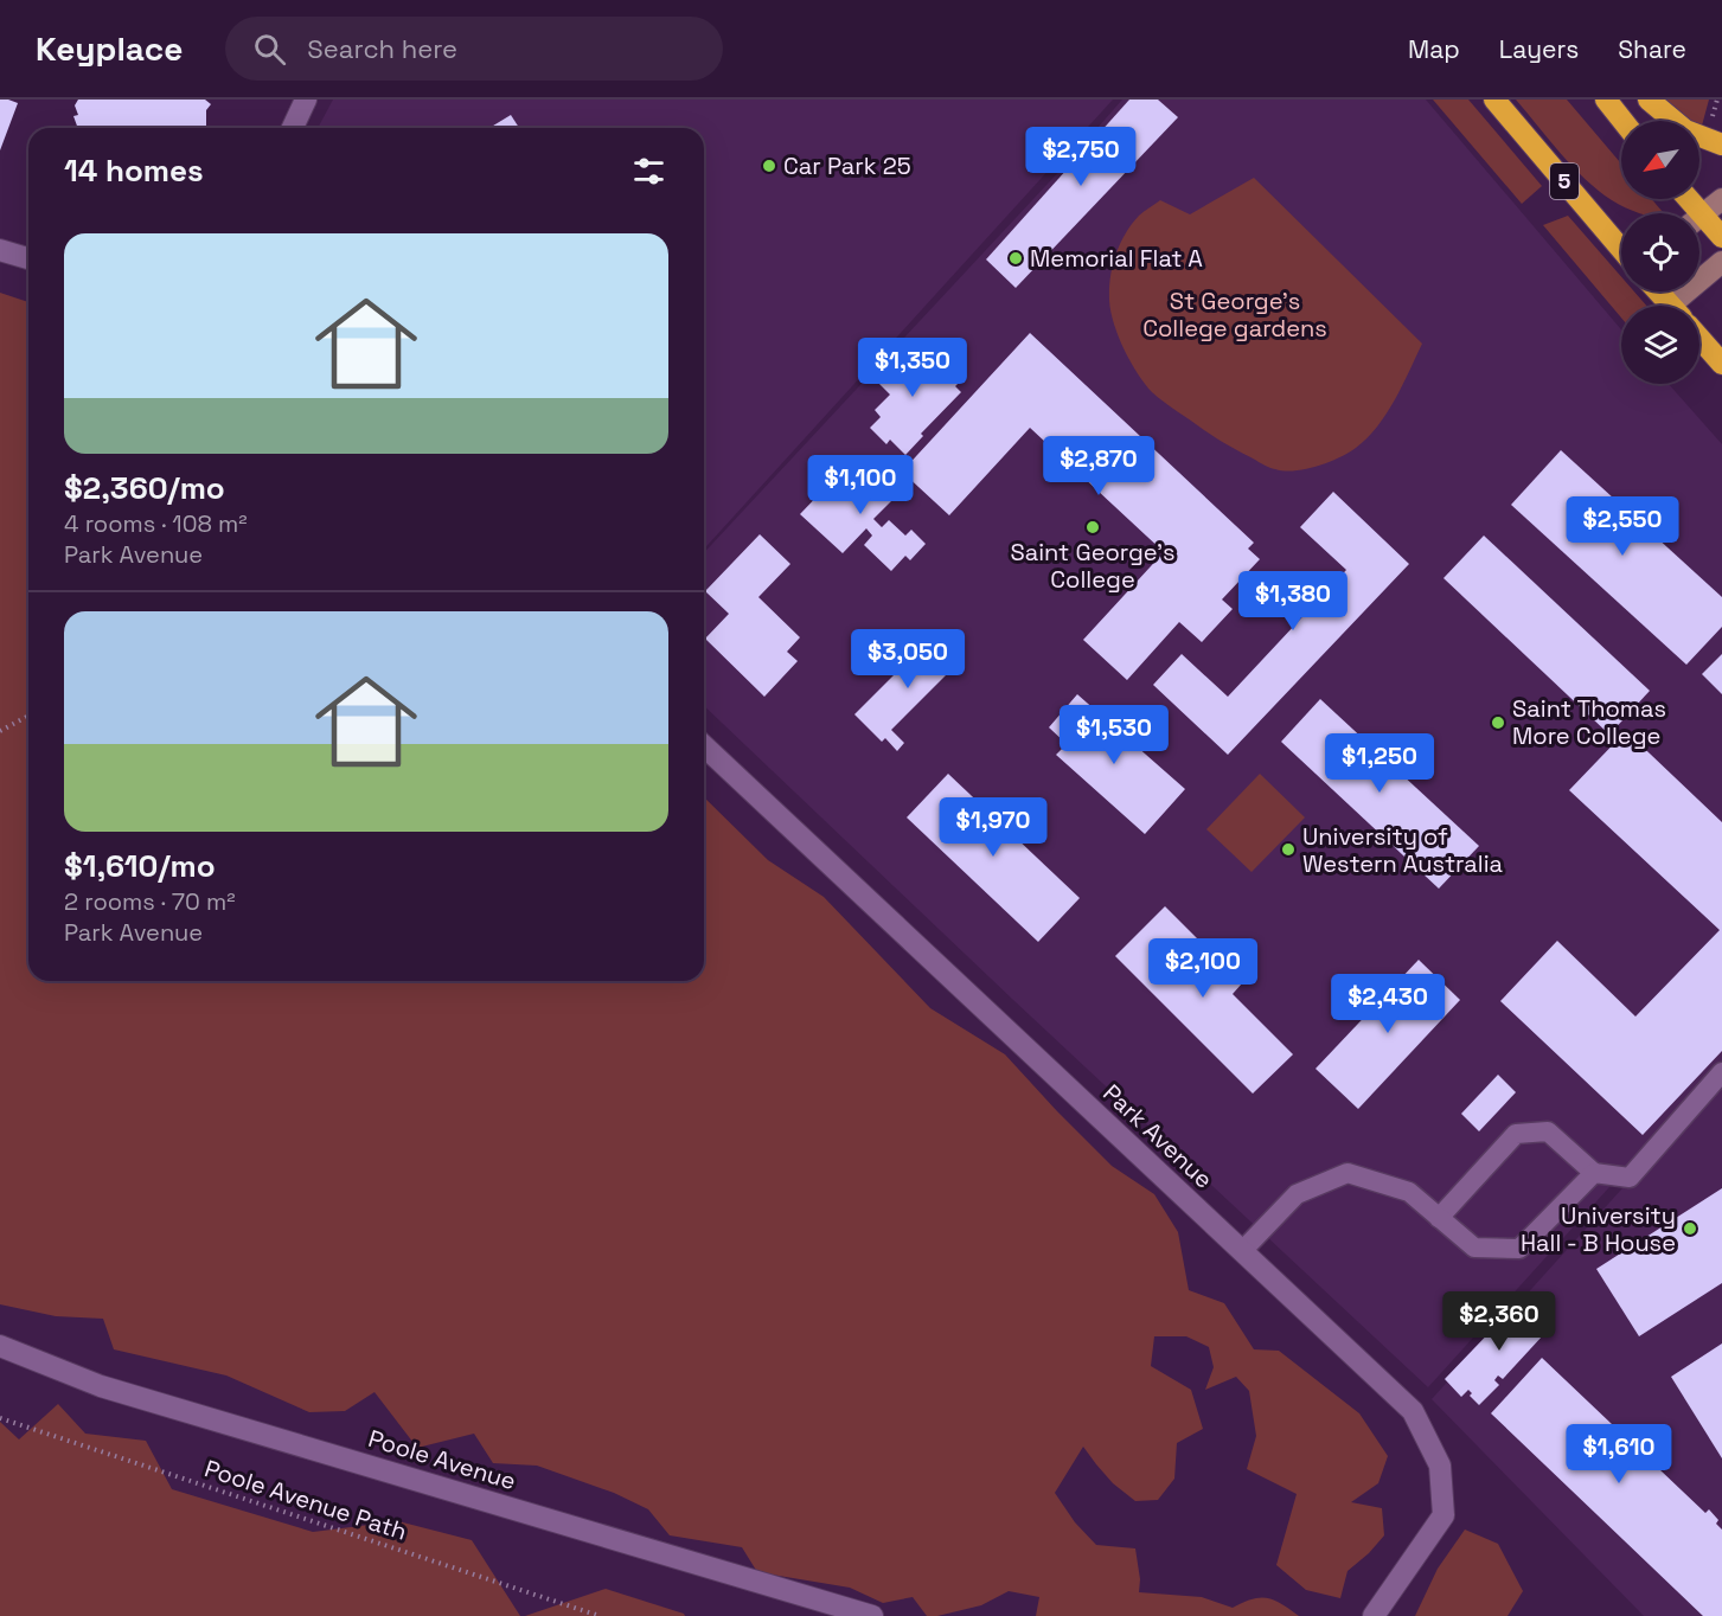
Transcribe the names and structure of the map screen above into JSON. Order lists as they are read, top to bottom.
{
  "streets": {
    "highway": ["5"],
    "street": ["Park Avenue", "Poole Avenue"],
    "path": ["Poole Avenue Path"]
  },
  "parks": ["St George's College gardens"],
  "places": [
    "Car Park 25",
    "Memorial Flat A",
    "Saint George's College",
    "Saint Thomas More College",
    "University of Western Australia",
    "University Hall - B House"
  ],
  "north": "bottom left",
  "page": {
    "header": "Keyplace",
    "search": "Search here",
    "nav": ["Map", "Layers", "Share"],
    "price": [
      "$2,750",
      "$1,350",
      "$2,870",
      "$1,100",
      "$2,550",
      "$1,380",
      "$3,050",
      "$1,530",
      "$1,250",
      "$1,970",
      "$2,100",
      "$2,430",
      "$2,360",
      "$1,610"
    ],
    "heading": "14 homes",
    "list": [
      {
        "name": "$2,360/mo",
        "note": "4 rooms · 108 m² · Park Avenue"
      },
      {
        "name": "$1,610/mo",
        "note": "2 rooms · 70 m² · Park Avenue"
      }
    ]
  }
}
